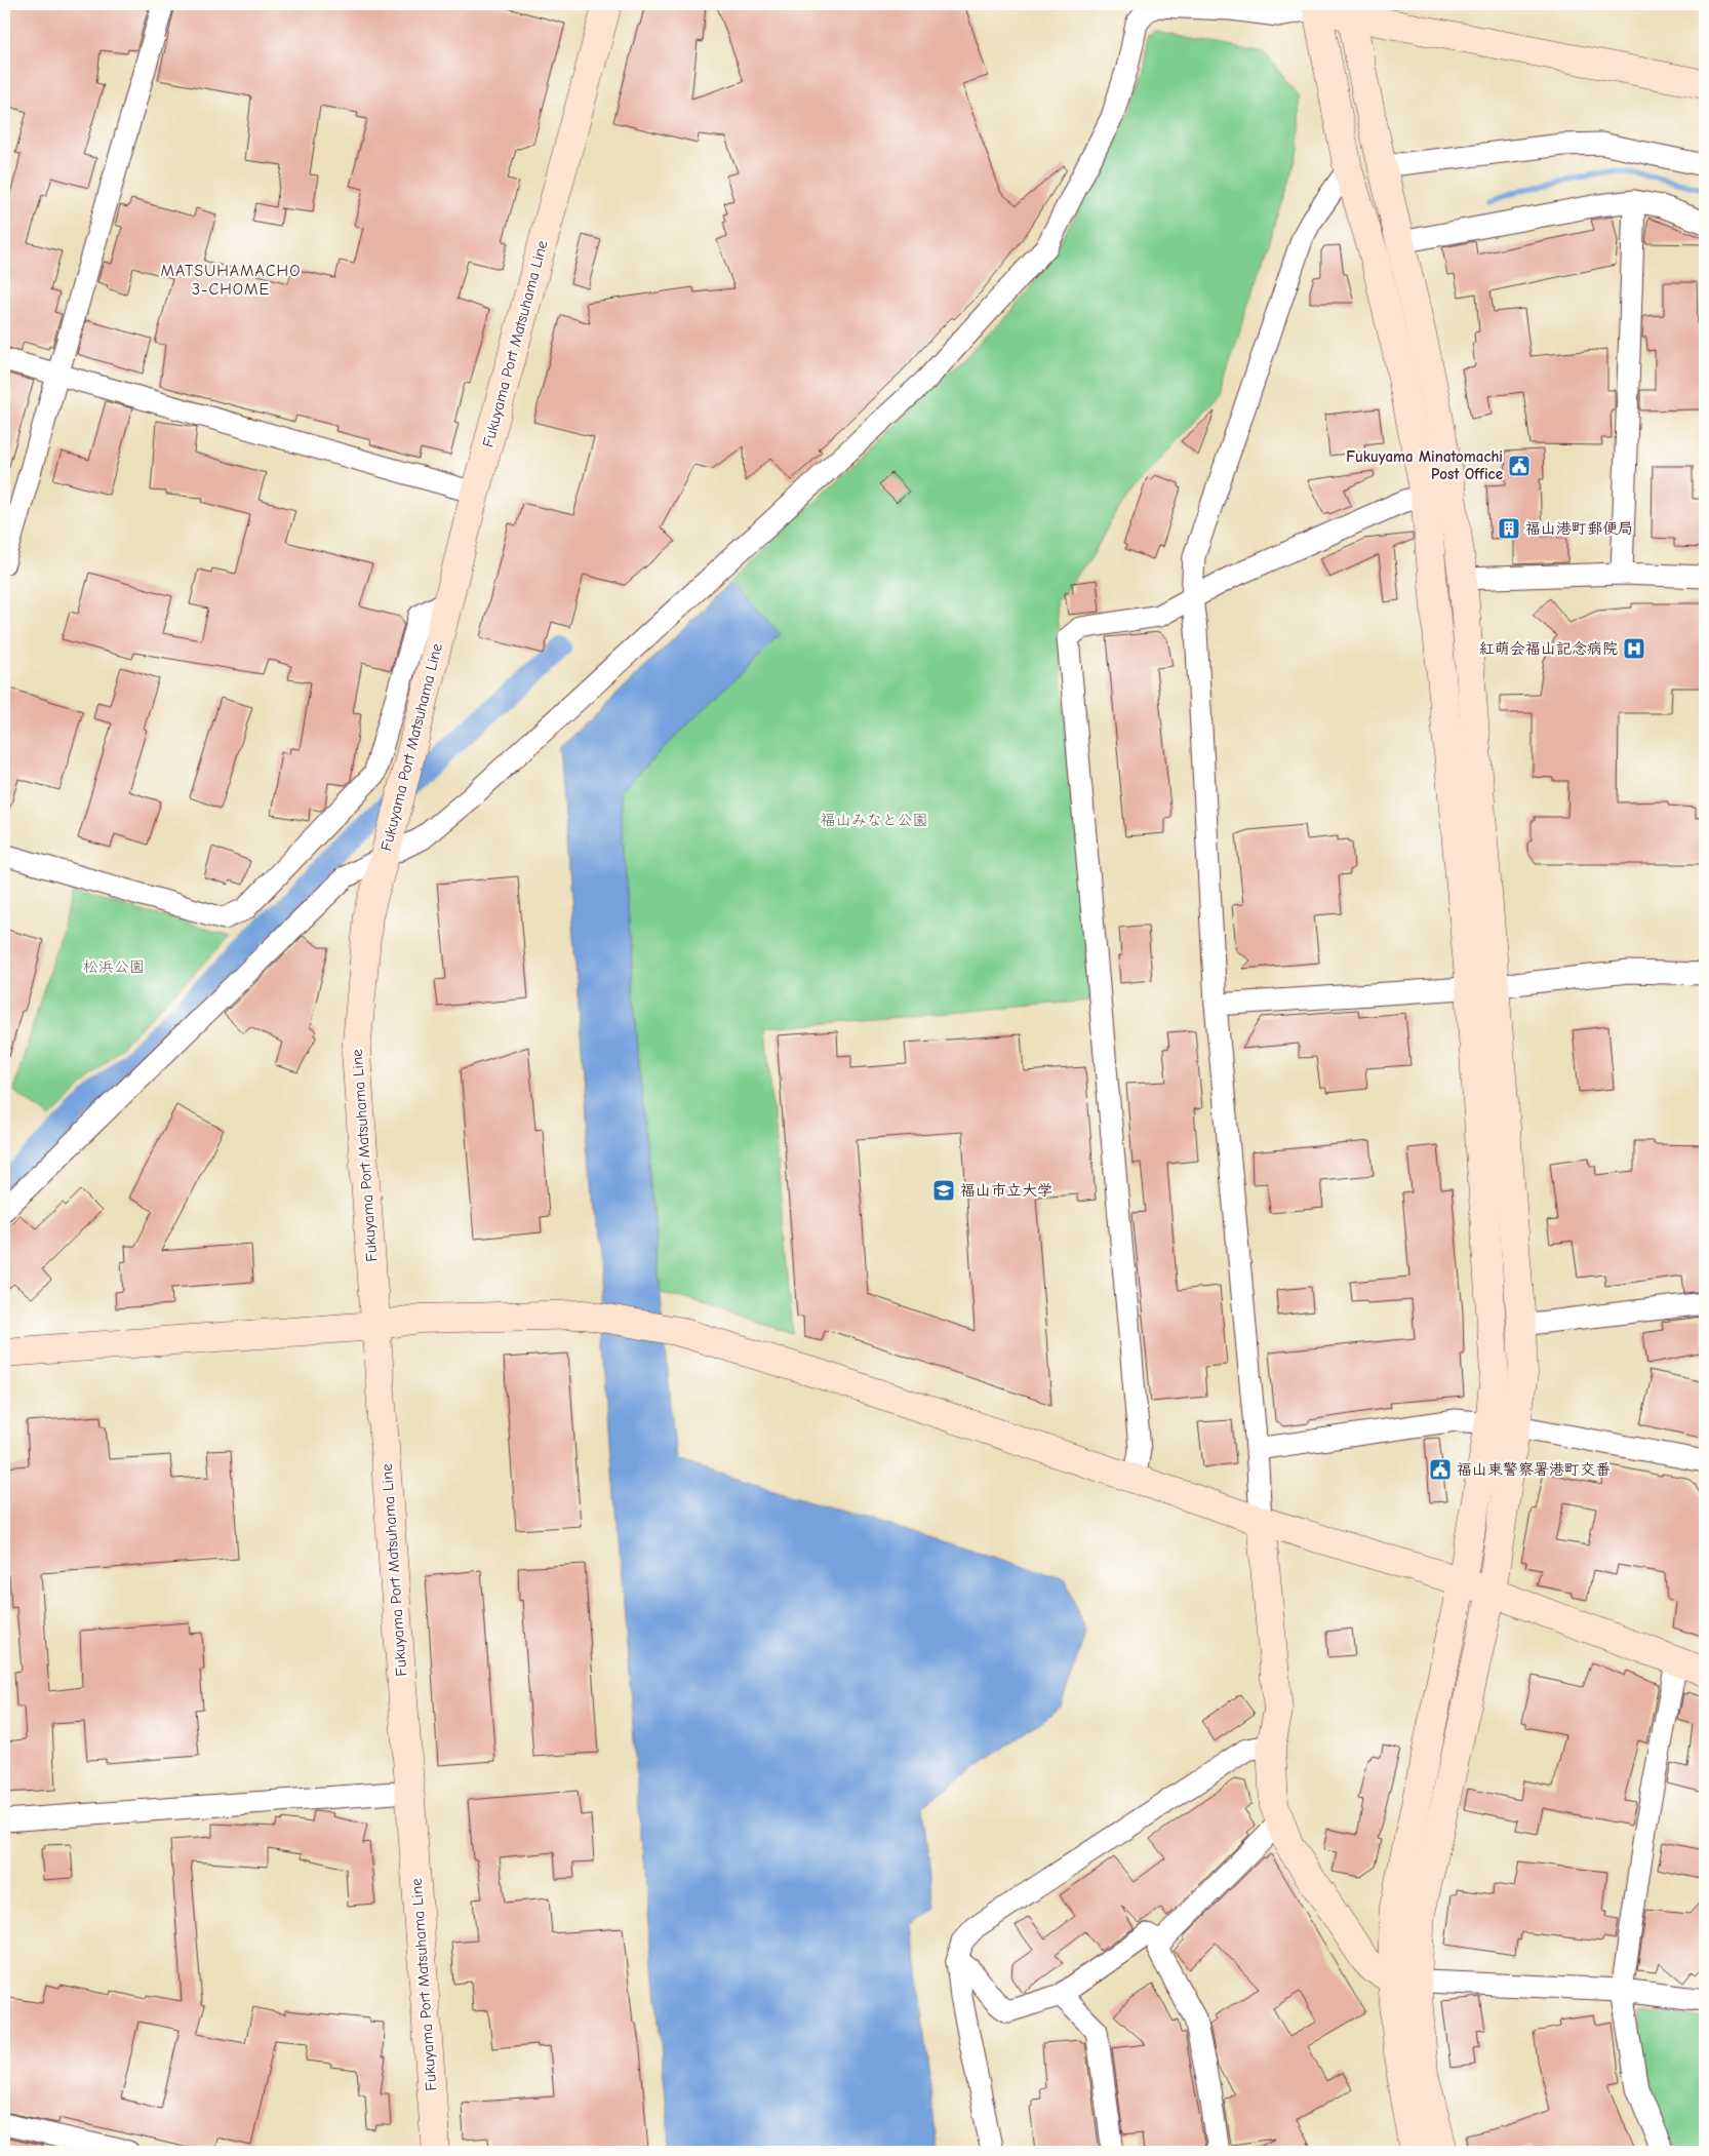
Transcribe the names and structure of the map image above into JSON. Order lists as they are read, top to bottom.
{
  "streets": {
    "street": ["Fukuyama Port Matsuhama Line"]
  },
  "districts": ["MATSUHAMACHO 3-CHOME"],
  "parks": ["福山みなと公園", "松浜公園"],
  "places": {
    "public building": ["Fukuyama Minatomachi Post Office", "福山東警察署港町交番"],
    "building": ["福山港町郵便局"],
    "hospital": ["紅萌会福山記念病院"],
    "school or university": ["福山市立大学"]
  }
}
